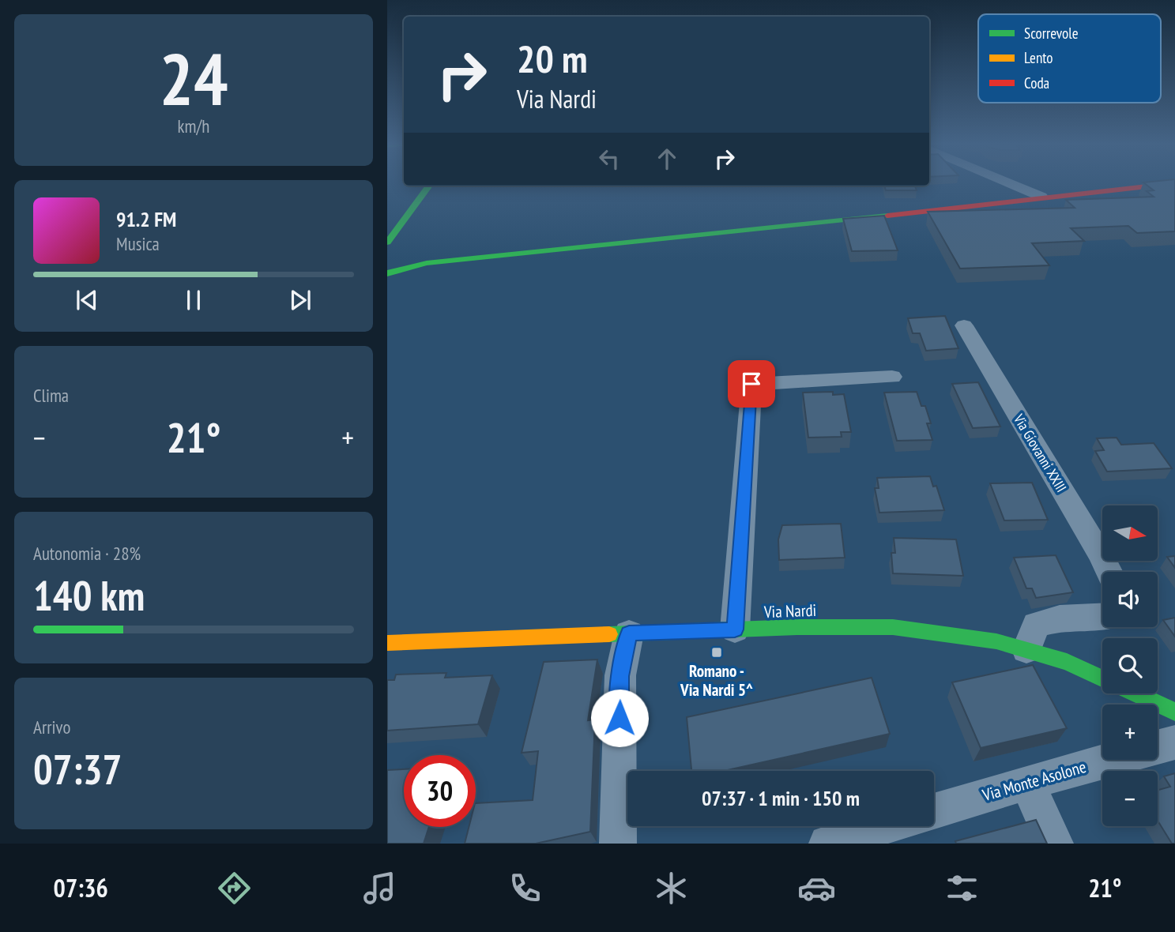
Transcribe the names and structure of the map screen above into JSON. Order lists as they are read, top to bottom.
{
  "streets": {
    "main road": ["Via Nardi"],
    "street": ["Via Giovanni XXIII", "Via Monte Asolone"]
  },
  "places": {
    "transit": ["Romano - Via Nardi 5^"]
  },
  "legend": ["Scorrevole", "Lento", "Coda"],
  "north": "right",
  "page": {
    "tile": [
      ["24", "km/h"],
      "Clima",
      ["Autonomia · 28%", "140 km"],
      ["Arrivo", "07:37"]
    ],
    "turn": ["20 m", "Via Nardi"],
    "song": ["91.2 FM", "Musica"],
    "heat": ["−", "21°", "+"],
    "map_buttons": ["+", "−"],
    "limit": "30",
    "trip": "07:37 · 1 min · 150 m",
    "tabs": ["07:36", "21°"]
  }
}
